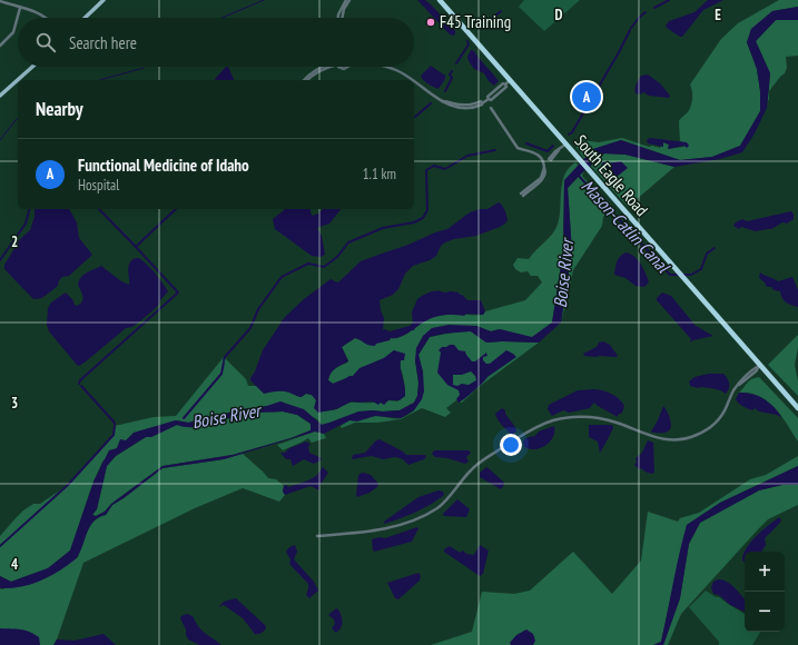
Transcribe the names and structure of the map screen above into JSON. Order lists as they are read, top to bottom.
{
  "streets": {
    "highway": ["South Eagle Road"]
  },
  "water": ["Mason-Catlin Canal", "Boise River"],
  "places": ["F45 Training"],
  "page": {
    "search": "Search here",
    "pins": "A",
    "heading": "Nearby",
    "list": [
      {
        "mark": "A",
        "name": "Functional Medicine of Idaho",
        "note": "Hospital",
        "value": "1.1 km"
      }
    ],
    "map_buttons": ["+", "−"]
  },
  "grid": {
    "columns": ["D", "E"],
    "rows": ["2", "3", "4"]
  }
}
